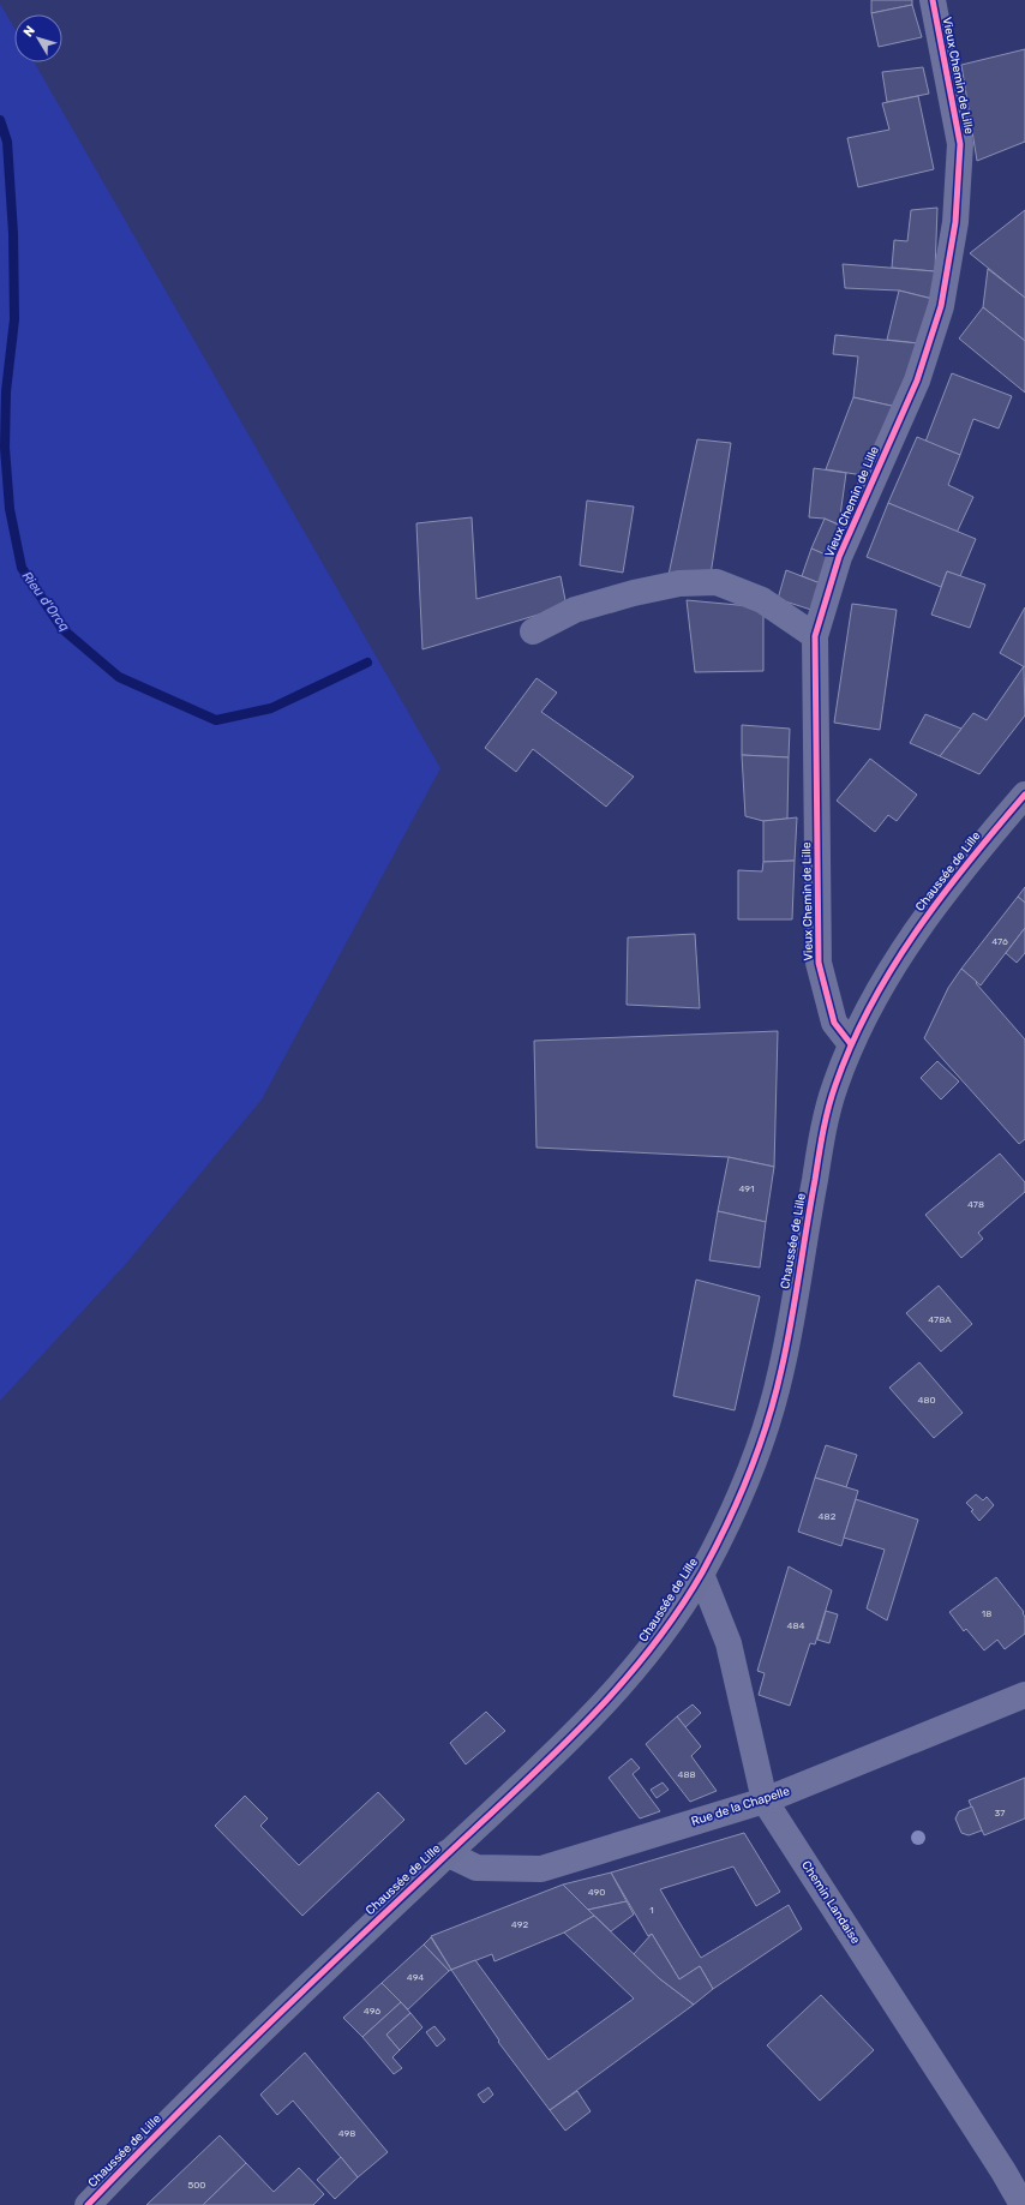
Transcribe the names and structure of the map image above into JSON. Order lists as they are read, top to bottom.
{
  "streets": {
    "main road": ["Chaussée de Lille"],
    "street": ["Vieux Chemin de Lille", "Rue de la Chapelle", "Chemin Landaise"]
  },
  "crossings": [
    ["Vieux Chemin de Lille", "Chaussée de Lille"],
    ["Chaussée de Lille", "Rue de la Chapelle"],
    ["Chaussée de Lille", "Chemin Landaise"],
    ["Rue de la Chapelle", "Chemin Landaise"]
  ],
  "water": ["Rieu d'Orcq"],
  "house_numbers": [
    "476",
    "491",
    "478",
    "478A",
    "480",
    "482",
    "18",
    "484",
    "488",
    "37",
    "490",
    "1",
    "492",
    "494",
    "496",
    "498",
    "500"
  ],
  "north": "top left"
}
